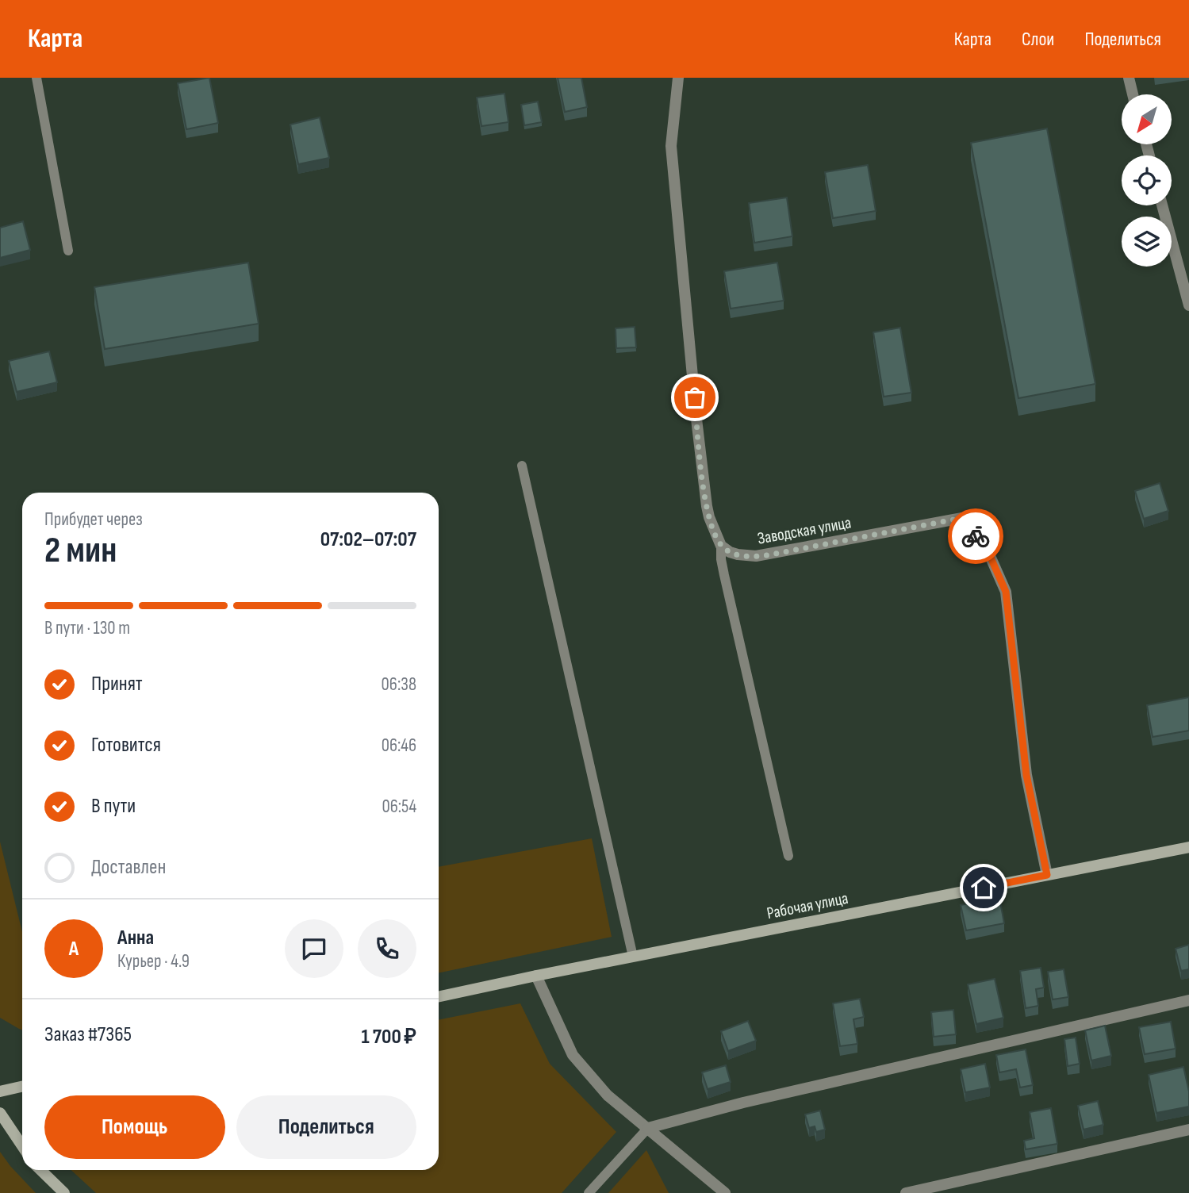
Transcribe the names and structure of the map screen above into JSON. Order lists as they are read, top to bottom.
{
  "streets": {
    "street": ["Заводская улица", "Рабочая улица"]
  },
  "crossings": [
    ["Заводская улица", "Рабочая улица"]
  ],
  "north": "bottom left",
  "page": {
    "header": "Карта",
    "nav": ["Карта", "Слои", "Поделиться"],
    "heading": ["2 мин", "Прибудет через", "07:02–07:07"],
    "panel": [
      "Анна",
      "Курьер · 4.9",
      "Заказ #7365",
      "1 700 ₽"
    ],
    "bar": "В пути · 130 m",
    "list": [
      ["Принят", "06:38"],
      ["Готовится", "06:46"],
      ["В пути", "06:54"],
      "Доставлен"
    ],
    "round": "А",
    "buttons": ["Помощь", "Поделиться"]
  }
}
